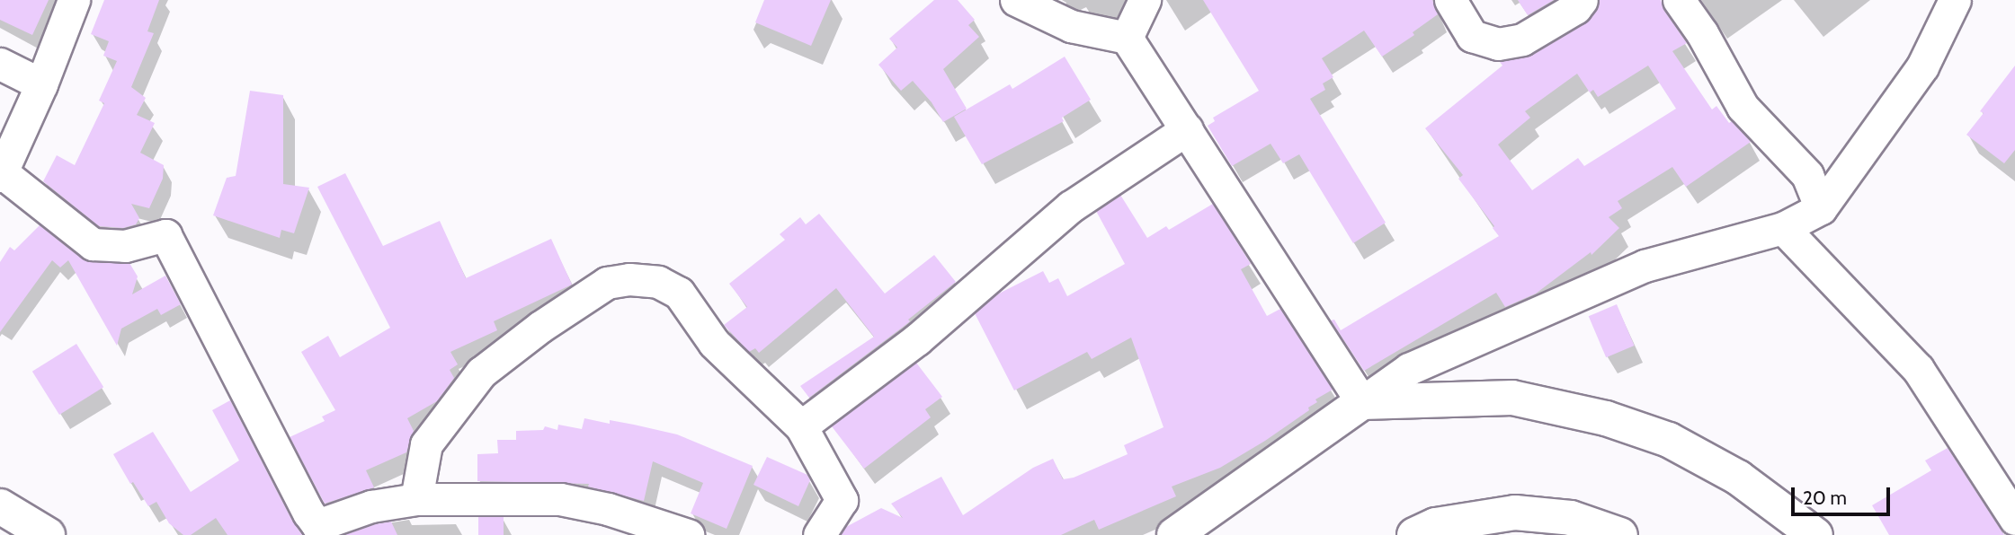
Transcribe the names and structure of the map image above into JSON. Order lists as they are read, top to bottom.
{
  "scale_bar": "20 m"
}
